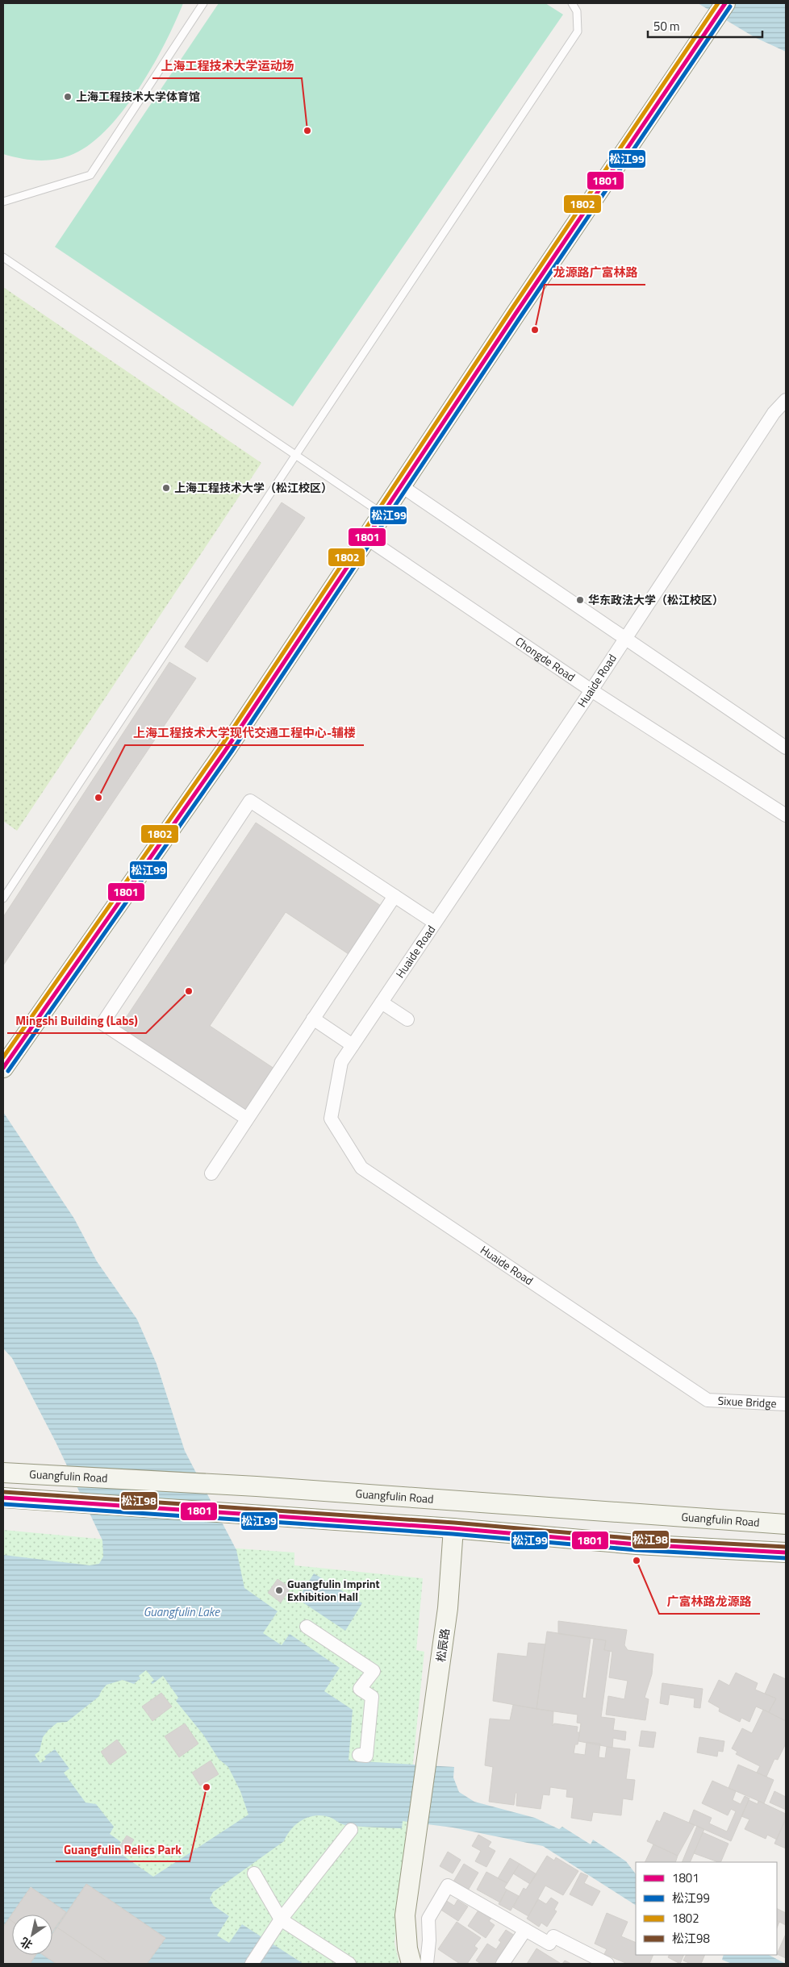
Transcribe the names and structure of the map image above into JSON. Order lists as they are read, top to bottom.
{
  "streets": {
    "main road": ["Guangfulin Road", "松辰路"],
    "street": ["Chongde Road", "Huaide Road", "Sixue Bridge"]
  },
  "crossings": [
    ["Chongde Road", "Huaide Road"],
    ["Huaide Road", "Sixue Bridge"]
  ],
  "water": ["Guangfulin Lake"],
  "places": [
    "上海工程技术大学体育馆",
    "上海工程技术大学运动场",
    "龙源路广富林路",
    "上海工程技术大学（松江校区）",
    "华东政法大学（松江校区）",
    "上海工程技术大学现代交通工程中心-辅楼",
    "Mingshi Building (Labs)",
    "广富林路龙源路",
    "Guangfulin Imprint Exhibition Hall",
    "Guangfulin Relics Park"
  ],
  "lines": [
    "transit line 1801",
    "transit line 1802",
    "transit line 松江99",
    "transit line 松江98"
  ],
  "legend": [
    "1801",
    "松江99",
    "1802",
    "松江98"
  ],
  "scale_bar": "50 m",
  "north": "bottom left"
}
